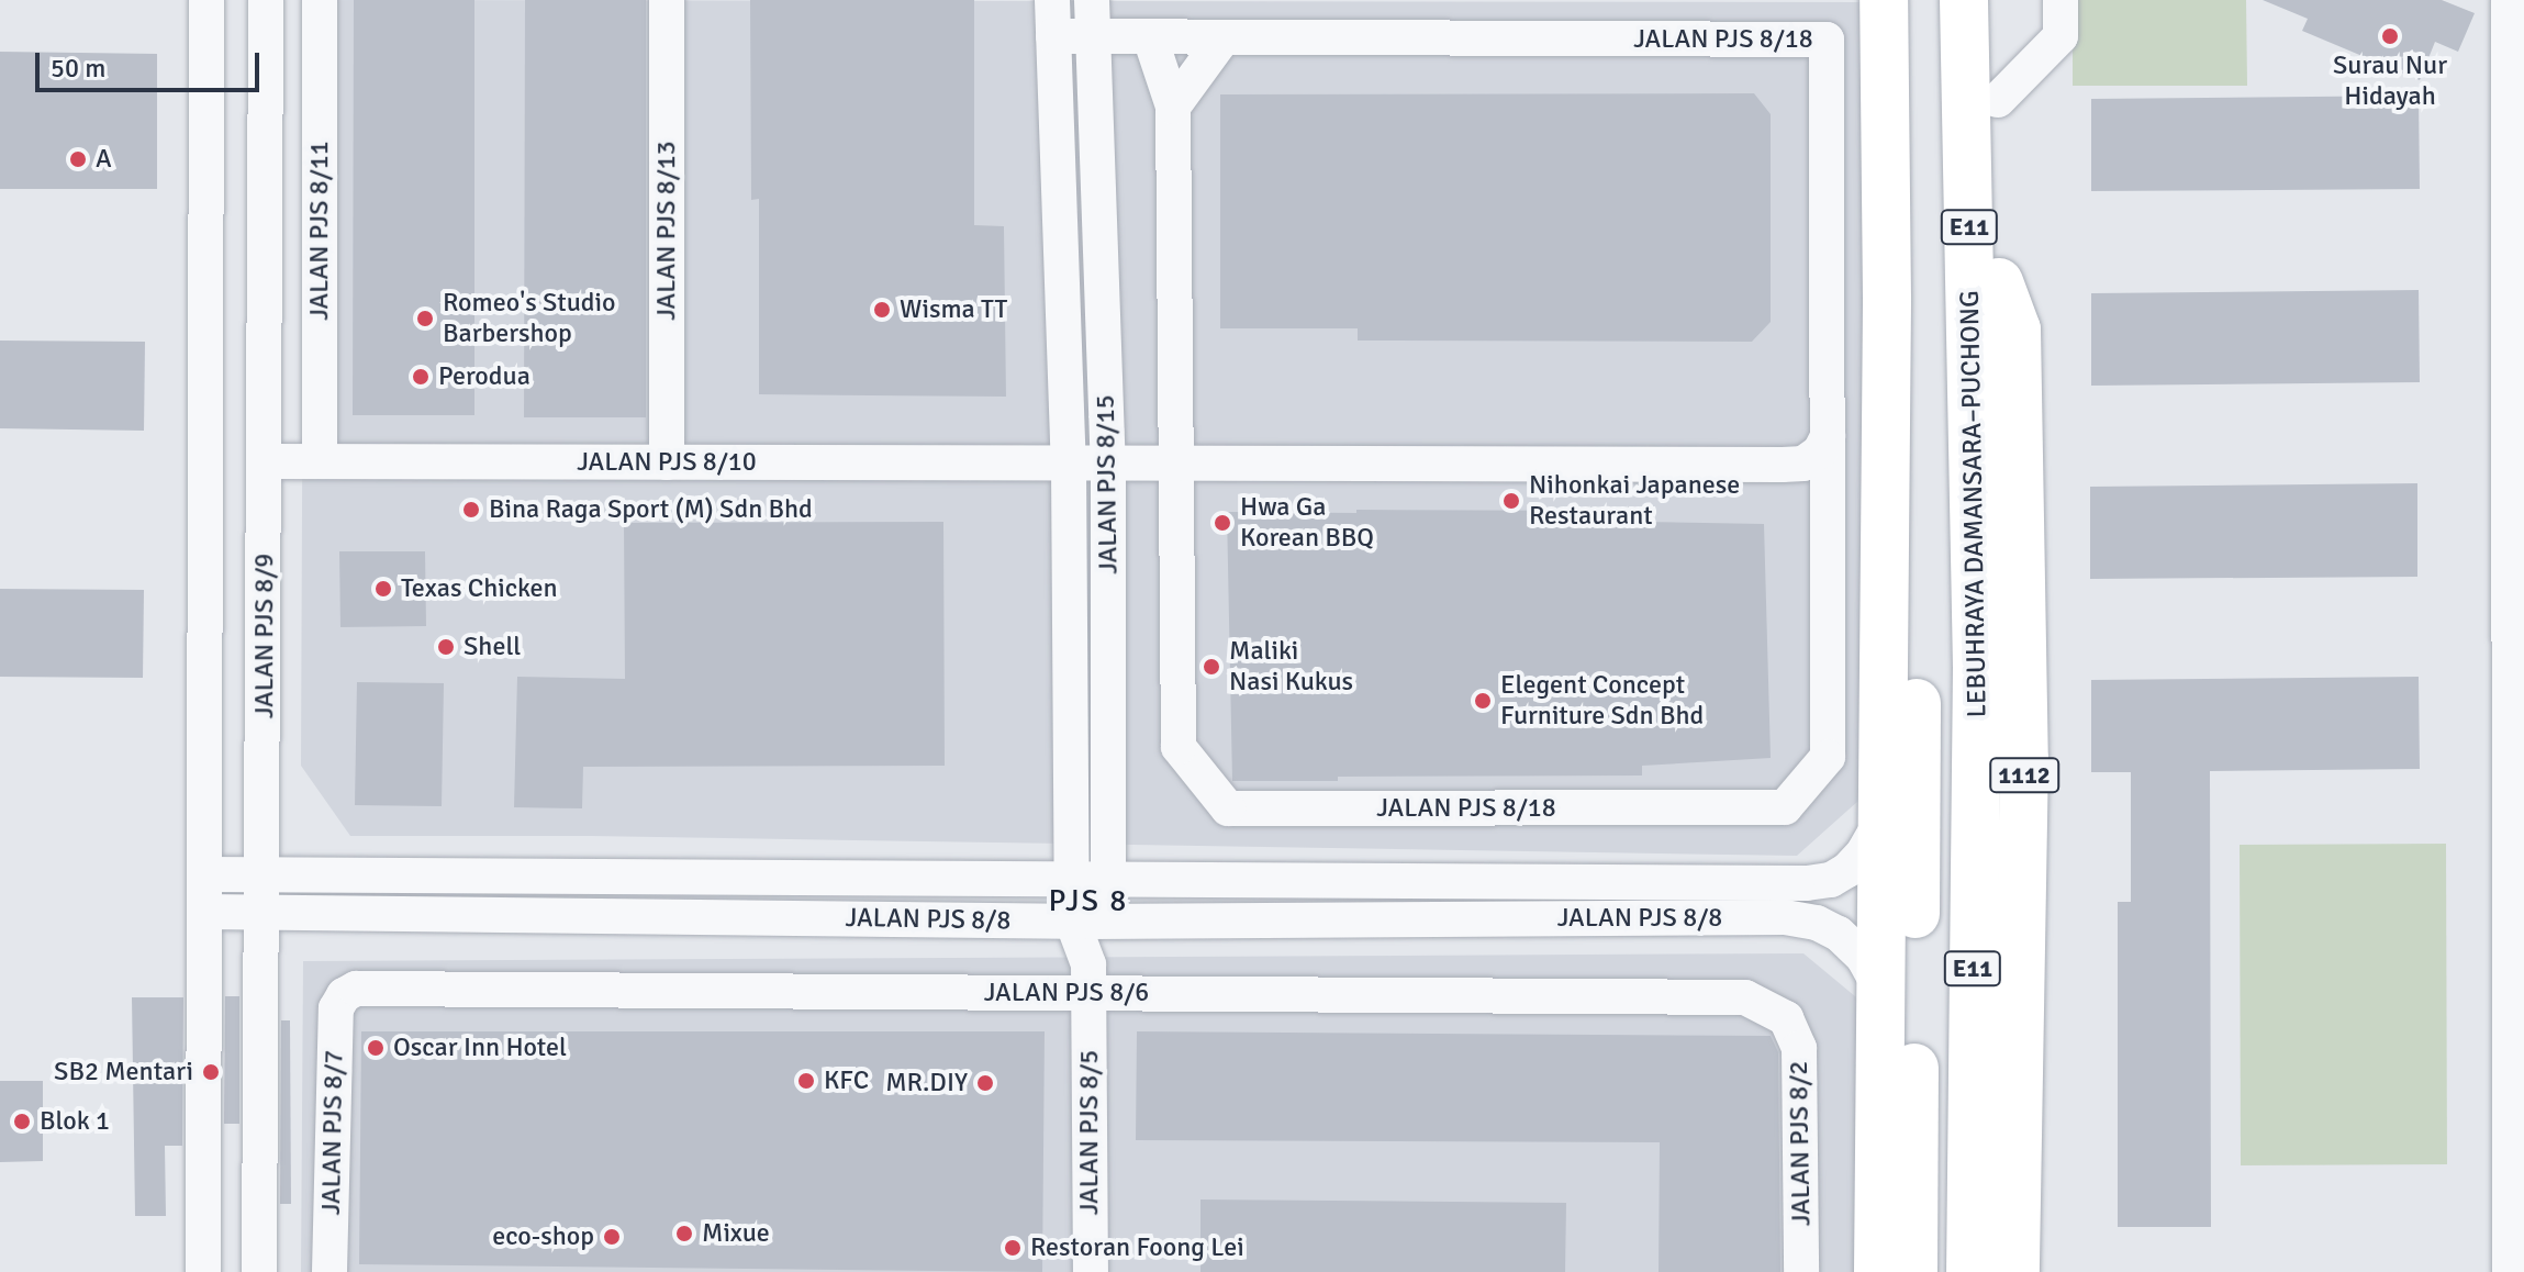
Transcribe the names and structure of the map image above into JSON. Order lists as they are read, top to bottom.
{
  "streets": {
    "highway": ["E11", "LEBUHRAYA DAMANSARA–PUCHONG", "1112"],
    "street": [
      "JALAN PJS 8/18",
      "JALAN PJS 8/11",
      "JALAN PJS 8/13",
      "JALAN PJS 8/10",
      "JALAN PJS 8/15",
      "JALAN PJS 8/9",
      "JALAN PJS 8/8",
      "JALAN PJS 8/6",
      "JALAN PJS 8/7",
      "JALAN PJS 8/5",
      "JALAN PJS 8/2"
    ]
  },
  "crossings": [
    ["JALAN PJS 8/18", "JALAN PJS 8/15"],
    ["JALAN PJS 8/11", "JALAN PJS 8/10"],
    ["JALAN PJS 8/13", "JALAN PJS 8/10"],
    ["JALAN PJS 8/10", "JALAN PJS 8/15"],
    ["JALAN PJS 8/10", "JALAN PJS 8/9"],
    ["JALAN PJS 8/15", "JALAN PJS 8/8"],
    ["JALAN PJS 8/15", "JALAN PJS 8/6"],
    ["JALAN PJS 8/15", "JALAN PJS 8/5"],
    ["JALAN PJS 8/9", "JALAN PJS 8/8"],
    ["JALAN PJS 8/6", "JALAN PJS 8/7"],
    ["JALAN PJS 8/6", "JALAN PJS 8/5"],
    ["JALAN PJS 8/6", "JALAN PJS 8/2"]
  ],
  "districts": ["PJS 8"],
  "places": [
    "Surau Nur Hidayah",
    "A",
    "Wisma TT",
    "Romeo's Studio Barbershop",
    "Perodua",
    "Nihonkai Japanese Restaurant",
    "Bina Raga Sport (M) Sdn Bhd",
    "Hwa Ga Korean BBQ",
    "Texas Chicken",
    "Shell",
    "Maliki Nasi Kukus",
    "Elegent Concept Furniture Sdn Bhd",
    "Oscar Inn Hotel",
    "SB2 Mentari",
    "KFC",
    "MR.DIY",
    "Blok 1",
    "Mixue",
    "eco-shop",
    "Restoran Foong Lei"
  ],
  "scale_bar": "50 m"
}
